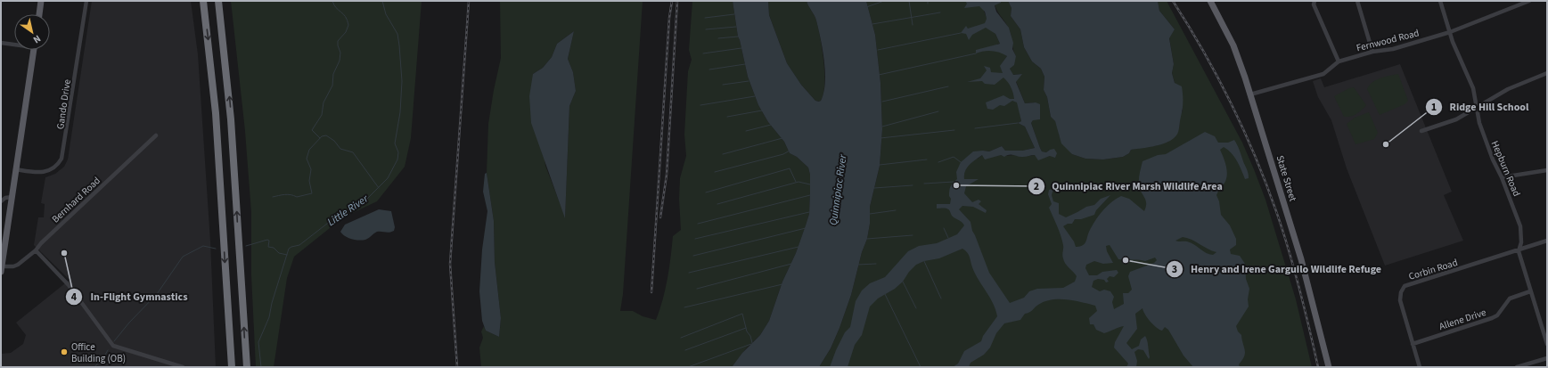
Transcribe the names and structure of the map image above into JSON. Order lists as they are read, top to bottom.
{
  "streets": {
    "main road": ["State Street"],
    "street": [
      "Fernwood Road",
      "Gando Drive",
      "Hepburn Road",
      "Bernhard Road",
      "Corbin Road",
      "Allene Drive"
    ]
  },
  "crossings": [
    ["Fernwood Road", "Hepburn Road"],
    ["Fernwood Road", "State Street"],
    ["Hepburn Road", "Corbin Road"],
    ["Hepburn Road", "Allene Drive"],
    ["Corbin Road", "Allene Drive"]
  ],
  "water": ["Quinnipiac River", "Little River"],
  "places": [
    "Ridge Hill School",
    "Quinnipiac River Marsh Wildlife Area",
    "In-Flight Gymnastics",
    "Henry and Irene Garguilo Wildlife Refuge",
    "Office Building (OB)"
  ],
  "north": "bottom right"
}
